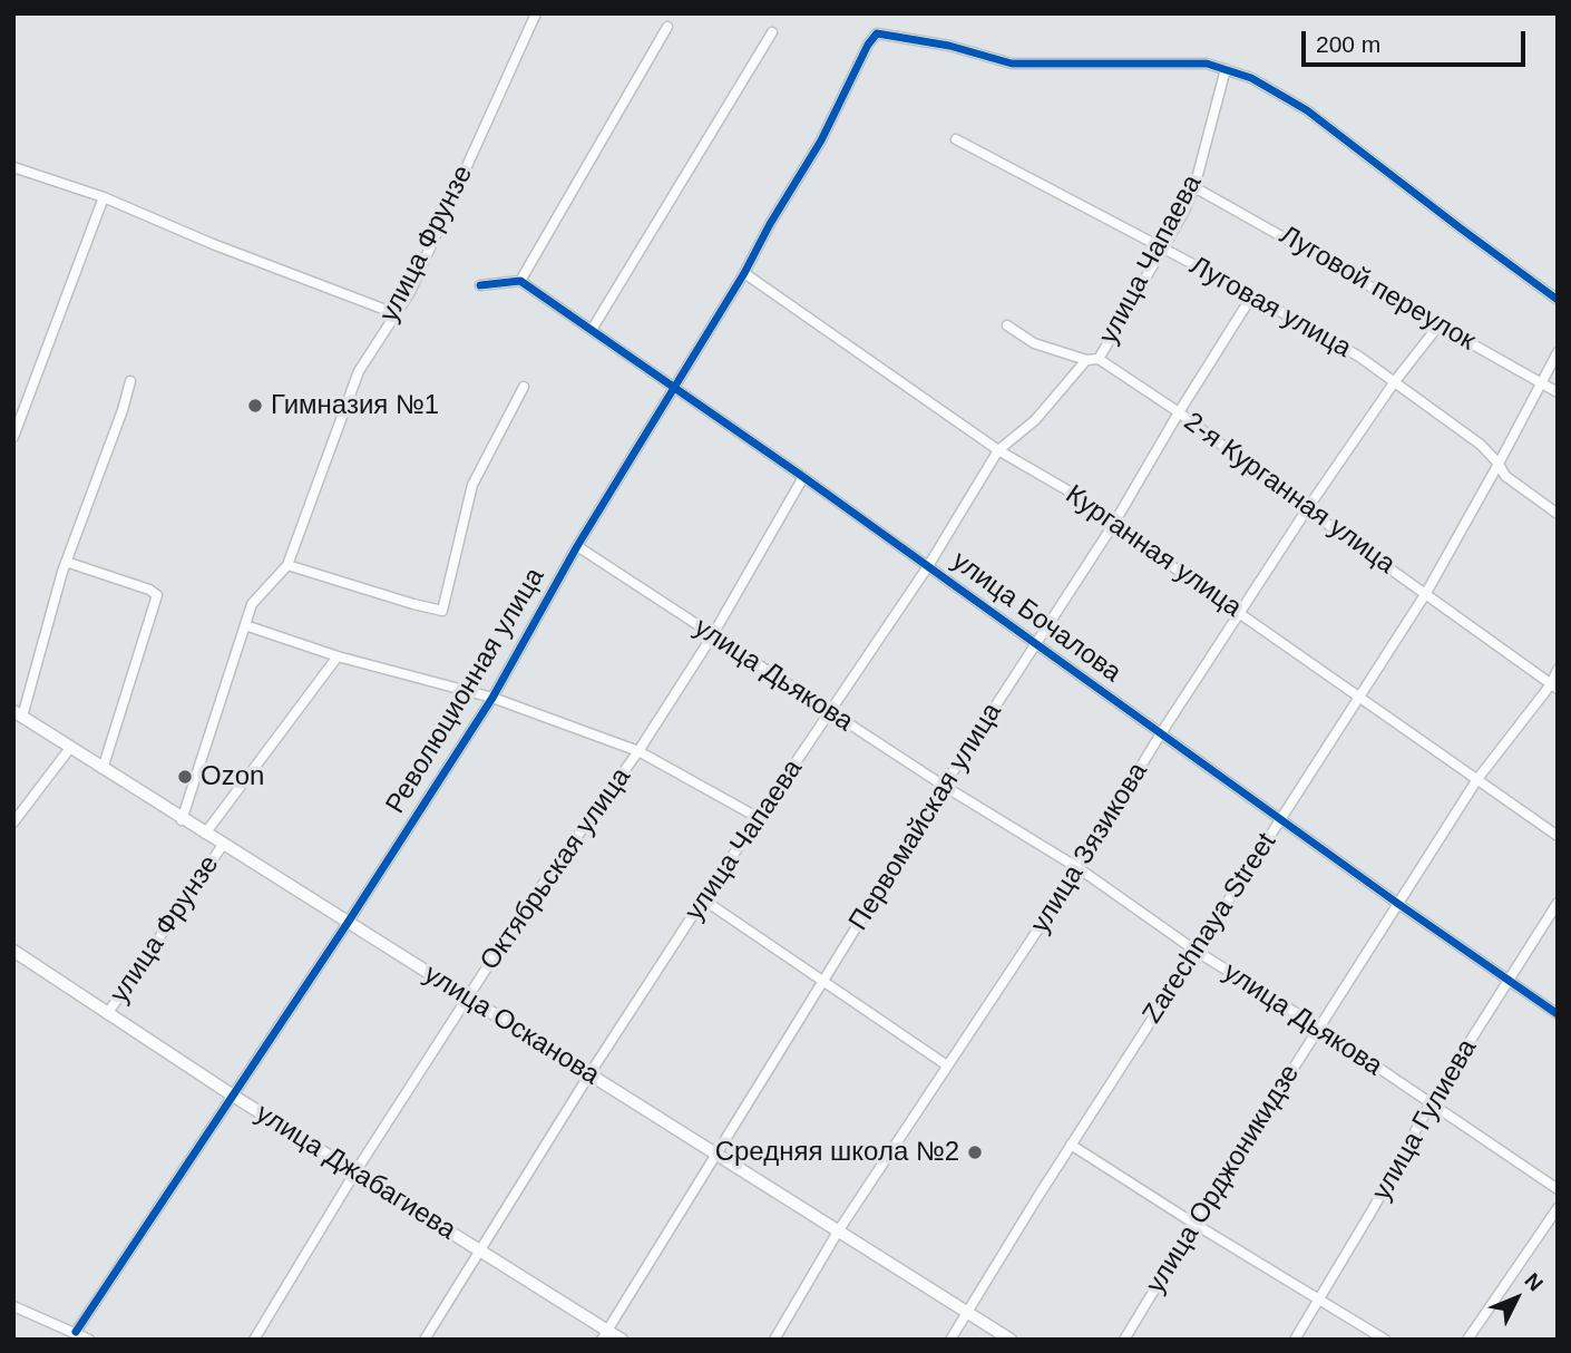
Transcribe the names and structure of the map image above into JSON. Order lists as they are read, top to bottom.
{
  "streets": {
    "main road": ["улица Осканова", "улица Джабагиева"],
    "street": [
      "улица Фрунзе",
      "улица Чапаева",
      "Луговой переулок",
      "Луговая улица",
      "2-я Курганная улица",
      "Курганная улица",
      "улица Бочалова",
      "улица Дьякова",
      "Революционная улица",
      "Первомайская улица",
      "улица Зязикова",
      "Октябрьская улица",
      "Zarechnaya Street",
      "улица Гулиева",
      "улица Орджоникидзе"
    ]
  },
  "crossings": [
    ["улица Фрунзе", "улица Осканова"],
    ["улица Фрунзе", "улица Джабагиева"],
    ["улица Чапаева", "Луговой переулок"],
    ["улица Чапаева", "Луговая улица"],
    ["улица Чапаева", "2-я Курганная улица"],
    ["улица Чапаева", "Курганная улица"],
    ["улица Чапаева", "улица Бочалова"],
    ["улица Чапаева", "улица Дьякова"],
    ["улица Чапаева", "Революционная улица"],
    ["улица Чапаева", "улица Осканова"],
    ["улица Чапаева", "улица Джабагиева"],
    ["Луговой переулок", "улица Зязикова"],
    ["Луговой переулок", "Zarechnaya Street"],
    ["Луговая улица", "Первомайская улица"],
    ["Луговая улица", "улица Зязикова"],
    ["Луговая улица", "Zarechnaya Street"],
    ["2-я Курганная улица", "Первомайская улица"],
    ["2-я Курганная улица", "улица Зязикова"],
    ["2-я Курганная улица", "Zarechnaya Street"],
    ["2-я Курганная улица", "улица Орджоникидзе"],
    ["Курганная улица", "Революционная улица"],
    ["Курганная улица", "Первомайская улица"],
    ["Курганная улица", "улица Зязикова"],
    ["Курганная улица", "Zarechnaya Street"],
    ["Курганная улица", "улица Орджоникидзе"],
    ["улица Бочалова", "Революционная улица"],
    ["улица Бочалова", "Первомайская улица"],
    ["улица Бочалова", "улица Зязикова"],
    ["улица Бочалова", "Октябрьская улица"],
    ["улица Бочалова", "Zarechnaya Street"],
    ["улица Бочалова", "улица Гулиева"],
    ["улица Бочалова", "улица Орджоникидзе"],
    ["улица Дьякова", "Революционная улица"],
    ["улица Дьякова", "Первомайская улица"],
    ["улица Дьякова", "улица Зязикова"],
    ["улица Дьякова", "Октябрьская улица"],
    ["улица Дьякова", "Zarechnaya Street"],
    ["улица Дьякова", "улица Гулиева"],
    ["улица Дьякова", "улица Орджоникидзе"],
    ["Революционная улица", "улица Осканова"],
    ["Революционная улица", "улица Джабагиева"],
    ["Первомайская улица", "улица Осканова"],
    ["Первомайская улица", "улица Джабагиева"],
    ["улица Зязикова", "улица Осканова"],
    ["Октябрьская улица", "улица Осканова"],
    ["Октябрьская улица", "улица Джабагиева"],
    ["Zarechnaya Street", "улица Осканова"]
  ],
  "places": ["Гимназия №1", "Ozon", "Средняя школа №2"],
  "scale_bar": "200 m",
  "north": "top right"
}
